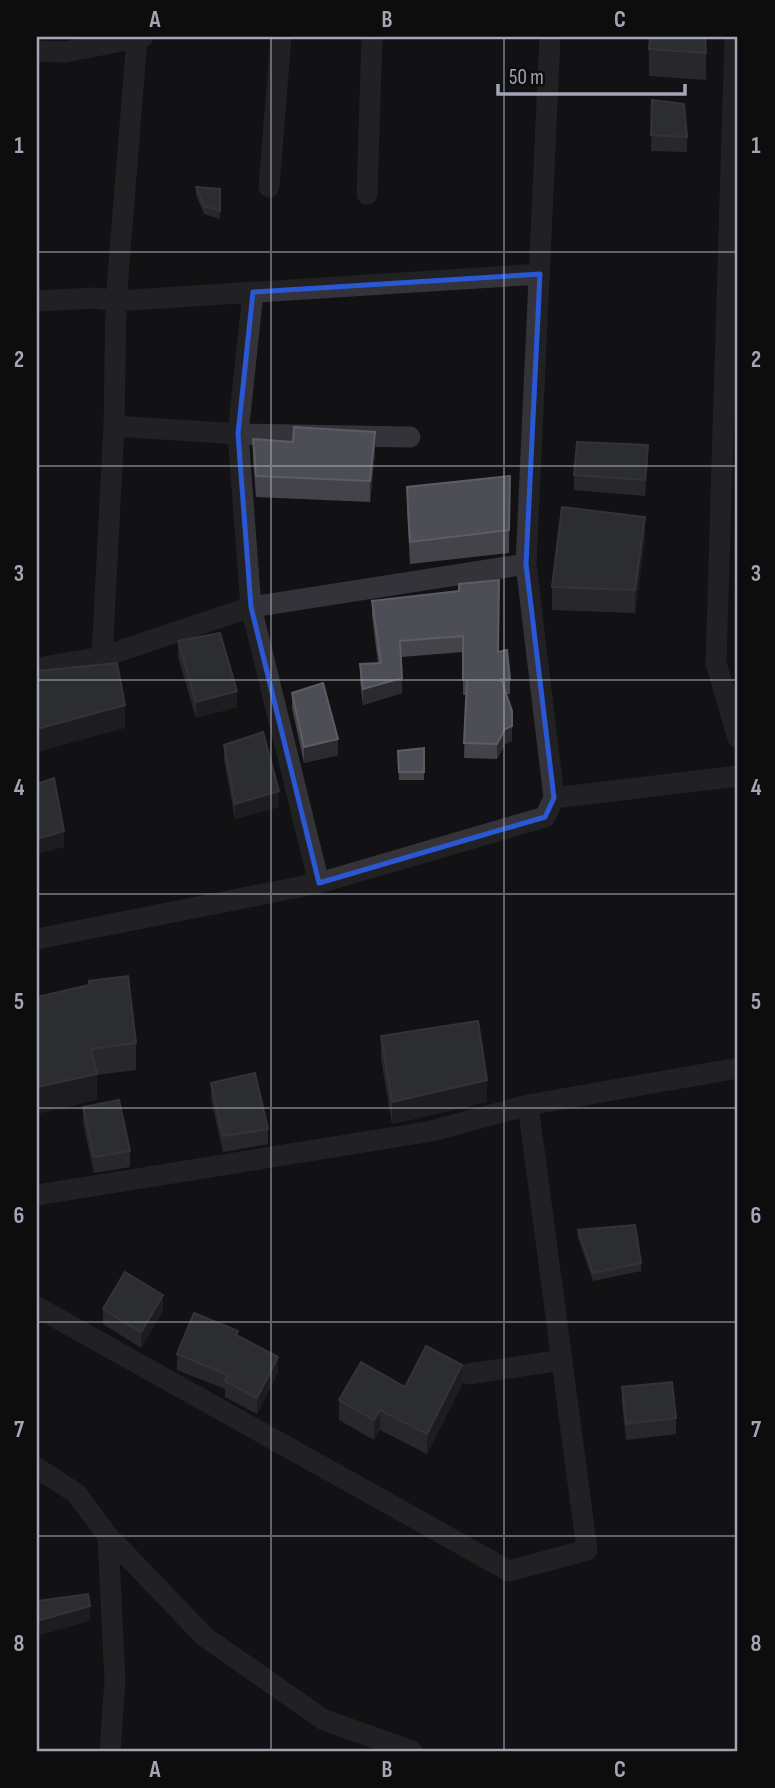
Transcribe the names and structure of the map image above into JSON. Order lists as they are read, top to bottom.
{
  "scale_bar": "50 m",
  "grid": {
    "columns": ["A", "B", "C"],
    "rows": [
      "1",
      "2",
      "3",
      "4",
      "5",
      "6",
      "7",
      "8"
    ]
  }
}
